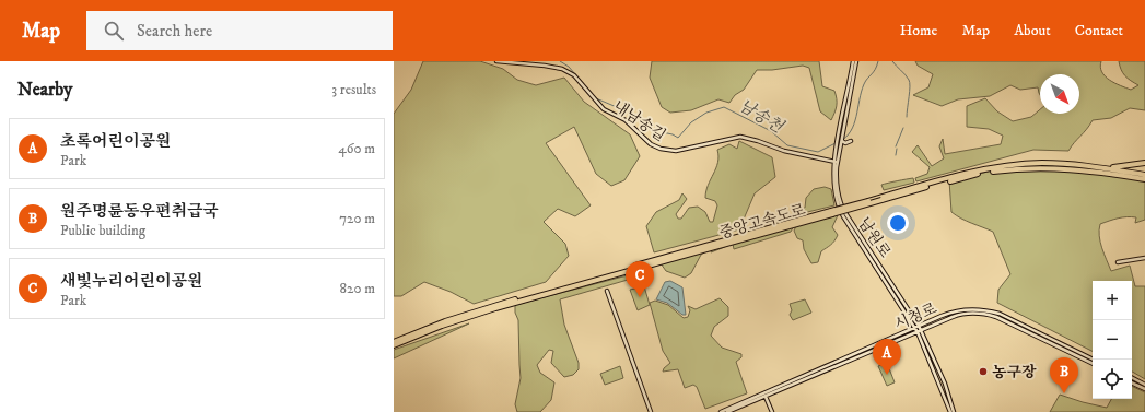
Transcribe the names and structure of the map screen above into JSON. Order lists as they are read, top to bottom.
{
  "streets": {
    "highway": ["중앙고속도로"],
    "street": ["내남송길", "남원로", "시청로"]
  },
  "crossings": [
    ["내남송길", "남원로"],
    ["남원로", "시청로"]
  ],
  "water": ["남송천"],
  "places": ["농구장"],
  "north": "bottom right",
  "page": {
    "header": "Map",
    "search": "Search here",
    "nav": [
      "Home",
      "Map",
      "About",
      "Contact"
    ],
    "heading": ["Nearby", "3 results"],
    "list": [
      {
        "mark": "A",
        "name": "초록어린이공원",
        "note": "Park",
        "value": "460 m"
      },
      {
        "mark": "B",
        "name": "원주명륜동우편취급국",
        "note": "Public building",
        "value": "720 m"
      },
      {
        "mark": "C",
        "name": "새빛누리어린이공원",
        "note": "Park",
        "value": "820 m"
      }
    ],
    "pins": ["C", "A", "B"],
    "map_buttons": ["+", "−"]
  }
}
